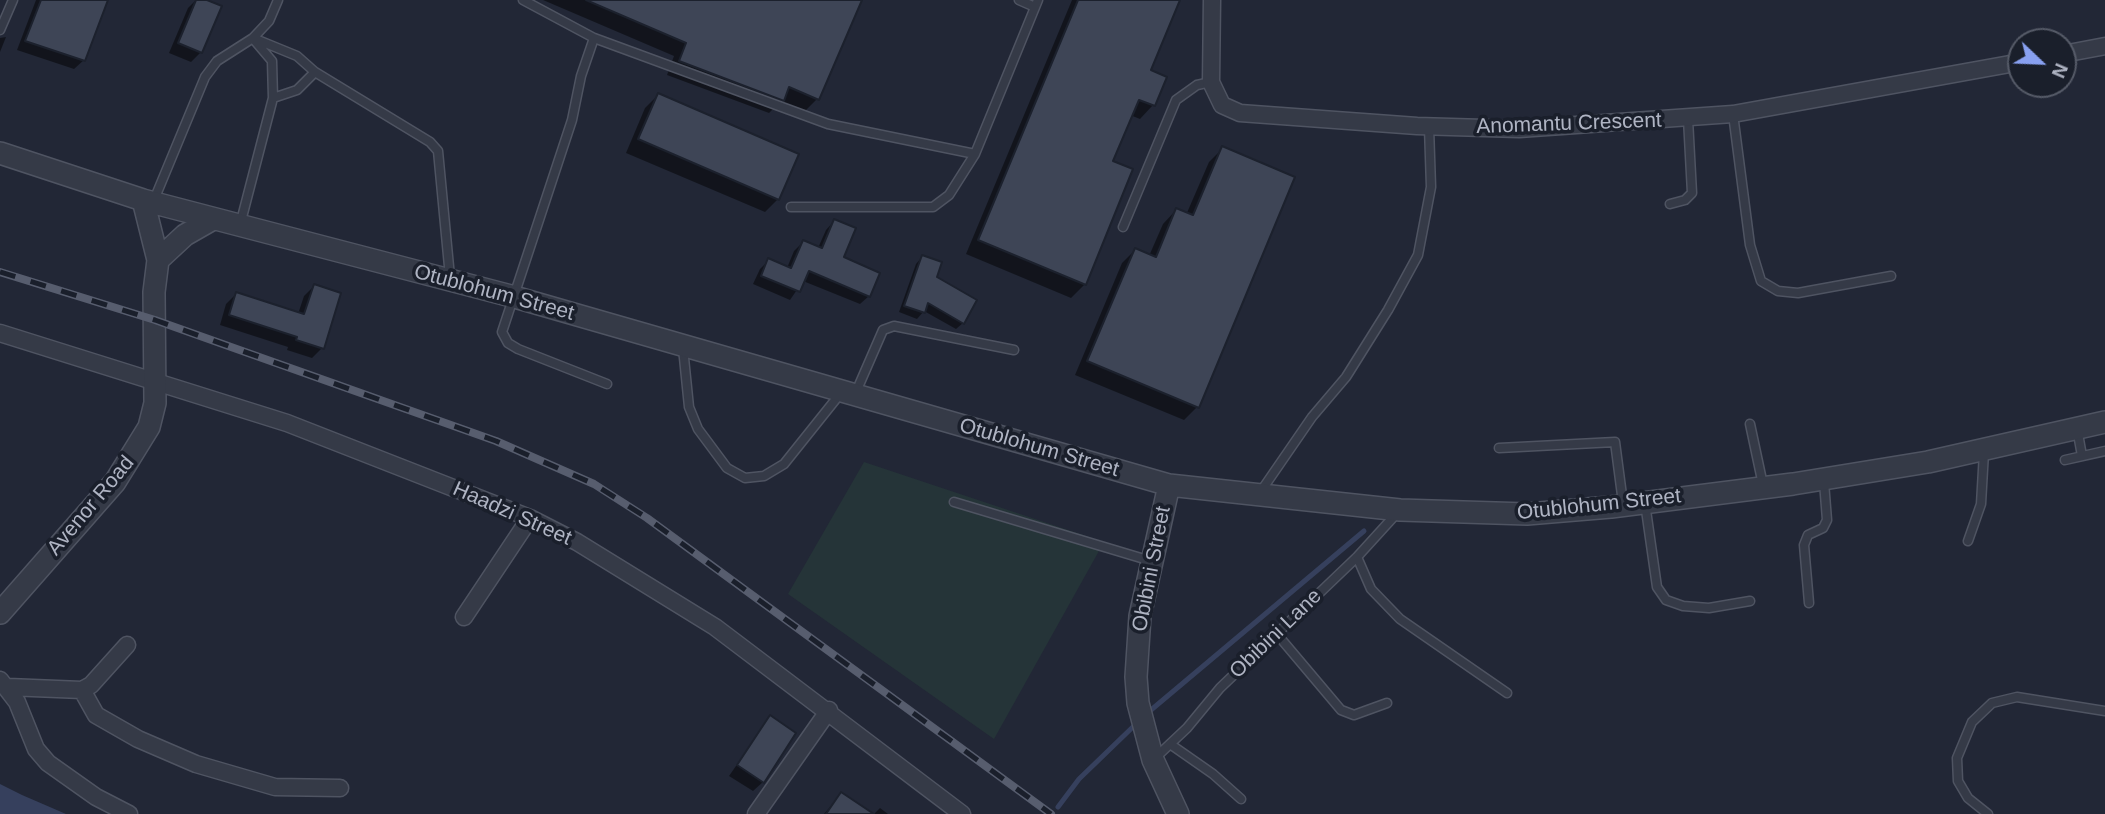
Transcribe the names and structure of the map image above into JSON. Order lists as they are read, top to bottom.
{
  "streets": {
    "street": [
      "Anomantu Crescent",
      "Otublohum Street",
      "Avenor Road",
      "Haadzi Street",
      "Obibini Street"
    ],
    "lane": ["Obibini Lane"]
  },
  "crossings": [
    ["Otublohum Street", "Avenor Road"],
    ["Otublohum Street", "Obibini Street"],
    ["Otublohum Street", "Obibini Lane"],
    ["Avenor Road", "Haadzi Street"],
    ["Obibini Street", "Obibini Lane"]
  ],
  "north": "bottom right"
}
